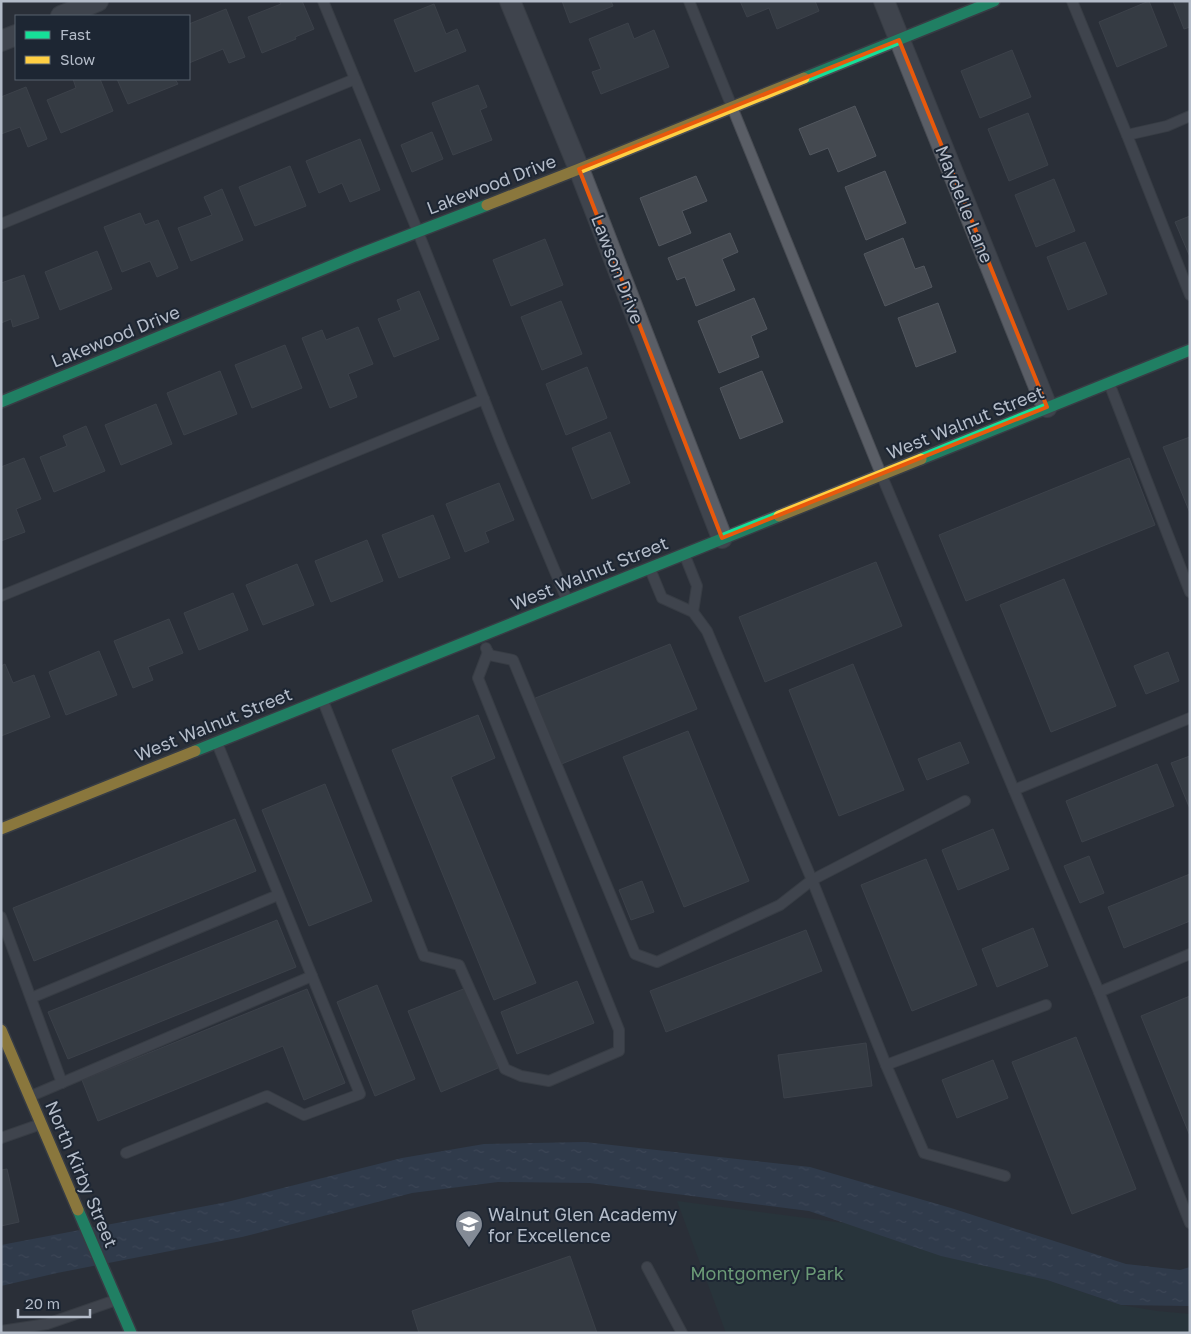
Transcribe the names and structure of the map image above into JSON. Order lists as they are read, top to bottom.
{
  "streets": {
    "street": [
      "Lakewood Drive",
      "Maydelle Lane",
      "Lawson Drive",
      "West Walnut Street",
      "North Kirby Street"
    ]
  },
  "crossings": [
    ["Lakewood Drive", "Maydelle Lane"],
    ["Lakewood Drive", "Lawson Drive"],
    ["Maydelle Lane", "West Walnut Street"],
    ["Lawson Drive", "West Walnut Street"]
  ],
  "parks": ["Montgomery Park"],
  "places": {
    "school or university": ["Walnut Glen Academy for Excellence"]
  },
  "legend": ["Fast", "Slow"],
  "scale_bar": "20 m"
}
